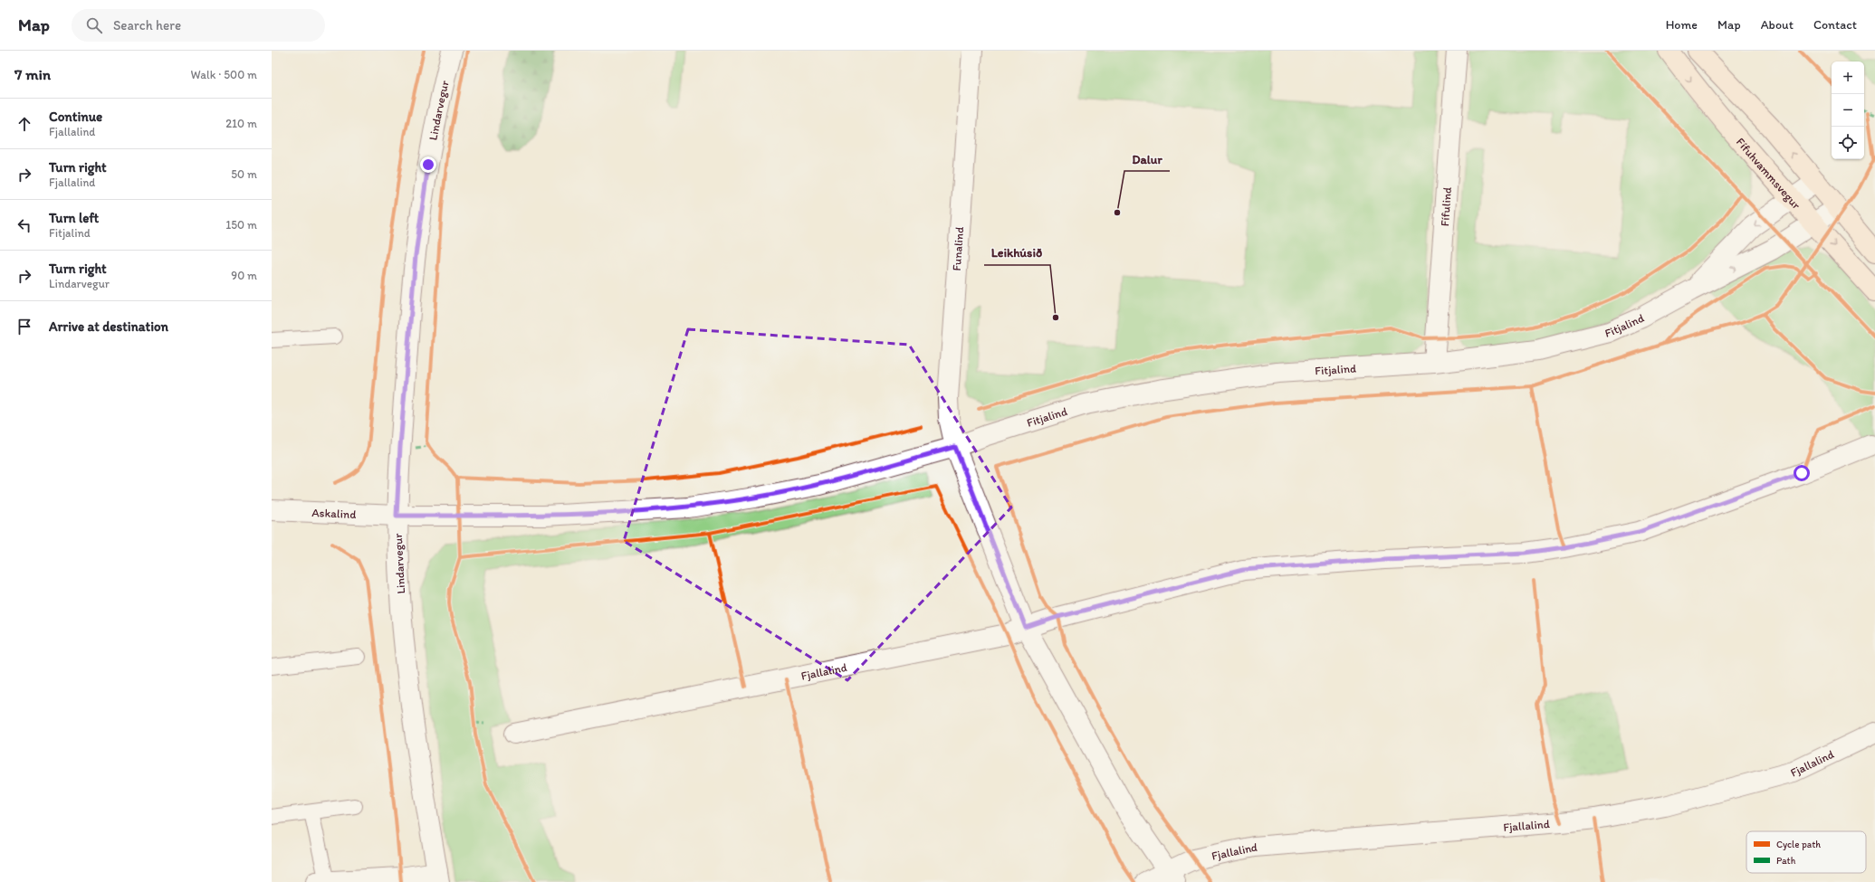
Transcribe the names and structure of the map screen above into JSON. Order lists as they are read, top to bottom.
{
  "streets": {
    "main road": ["Fífuhvammsvegur"],
    "street": [
      "Lindarvegur",
      "Fífulind",
      "Funalind",
      "Fitjalind",
      "Askalind",
      "Fjallalind"
    ]
  },
  "crossings": [
    ["Lindarvegur", "Fitjalind"],
    ["Lindarvegur", "Askalind"],
    ["Fífuhvammsvegur", "Fitjalind"],
    ["Fífulind", "Fitjalind"],
    ["Funalind", "Fitjalind"],
    ["Fitjalind", "Askalind"]
  ],
  "places": ["Dalur", "Leikhúsið"],
  "legend": ["Cycle path", "Path"],
  "page": {
    "header": "Map",
    "search": "Search here",
    "nav": [
      "Home",
      "Map",
      "About",
      "Contact"
    ],
    "heading": ["7 min", "Walk · 500 m"],
    "map_buttons": ["+", "−"],
    "list": [
      ["Continue", "Fjallalind", "210 m"],
      ["Turn right", "Fjallalind", "50 m"],
      ["Turn left", "Fitjalind", "150 m"],
      ["Turn right", "Lindarvegur", "90 m"],
      "Arrive at destination"
    ]
  }
}
